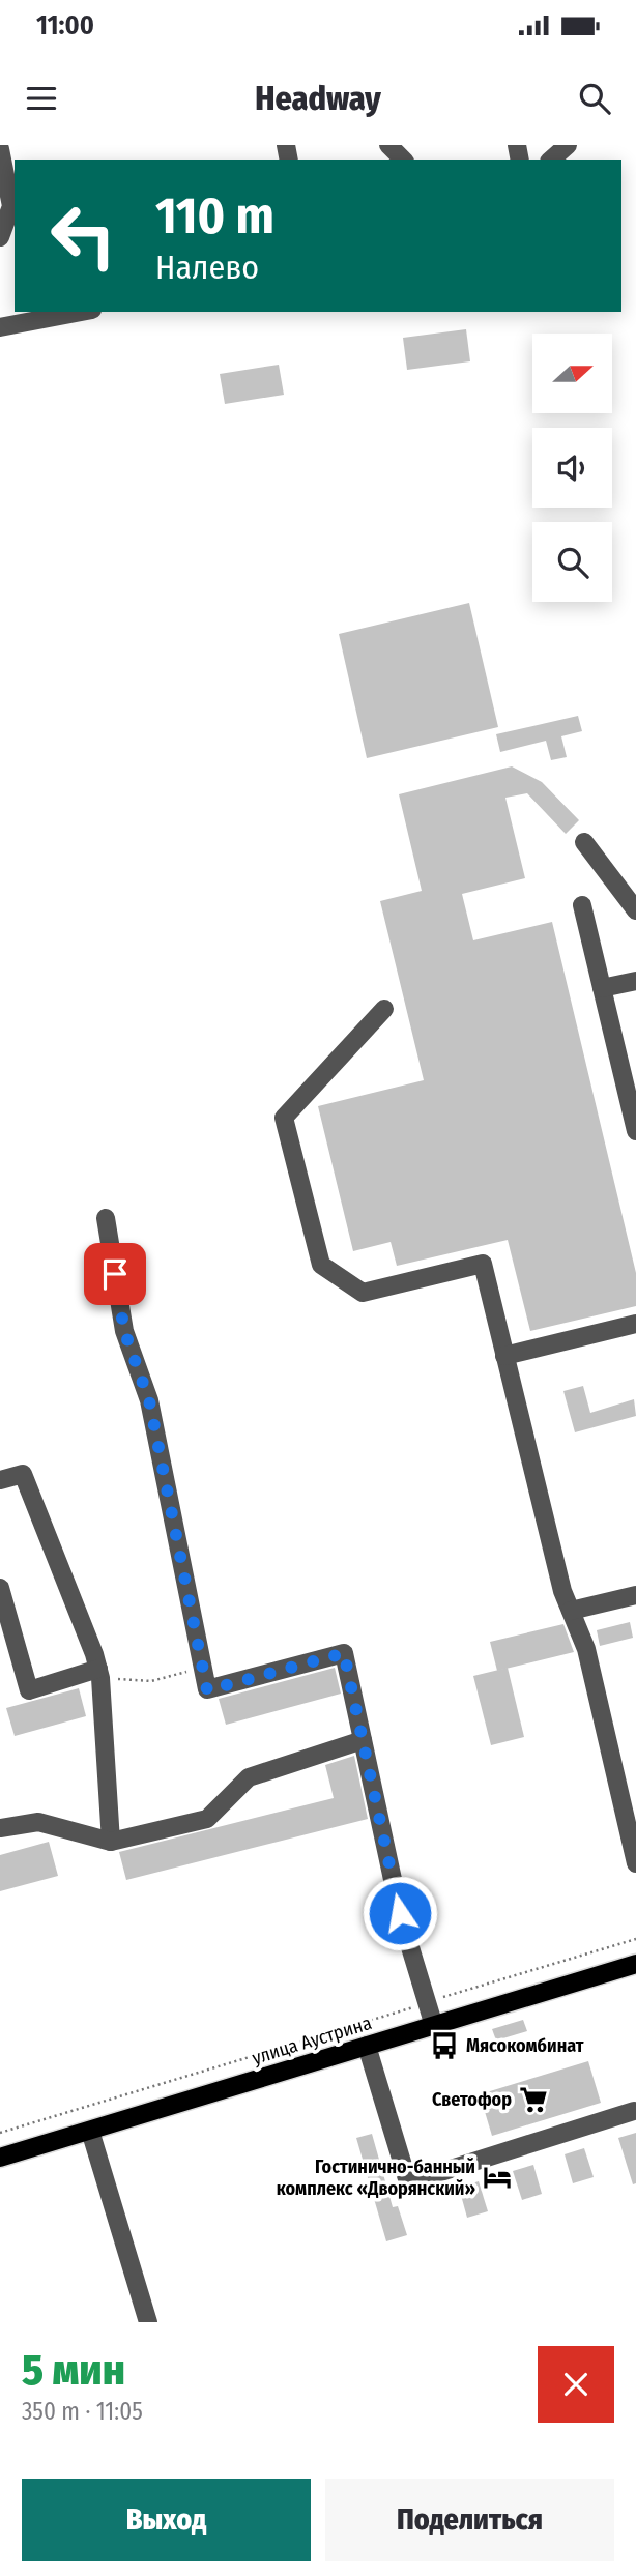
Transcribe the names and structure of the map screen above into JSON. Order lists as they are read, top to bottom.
{
  "streets": {
    "main road": ["улица Аустрина"]
  },
  "places": {
    "bus stop": ["Мясокомбинат"],
    "supermarket": ["Светофор"],
    "hotel": ["Гостинично-банный комплекс «Дворянский»"]
  },
  "north": "right",
  "page": {
    "status": "11:00",
    "header": "Headway",
    "turn": ["110 m", "Налево"],
    "heading": ["5 мин", "350 m · 11:05"],
    "buttons": ["Выход", "Поделиться"]
  }
}
